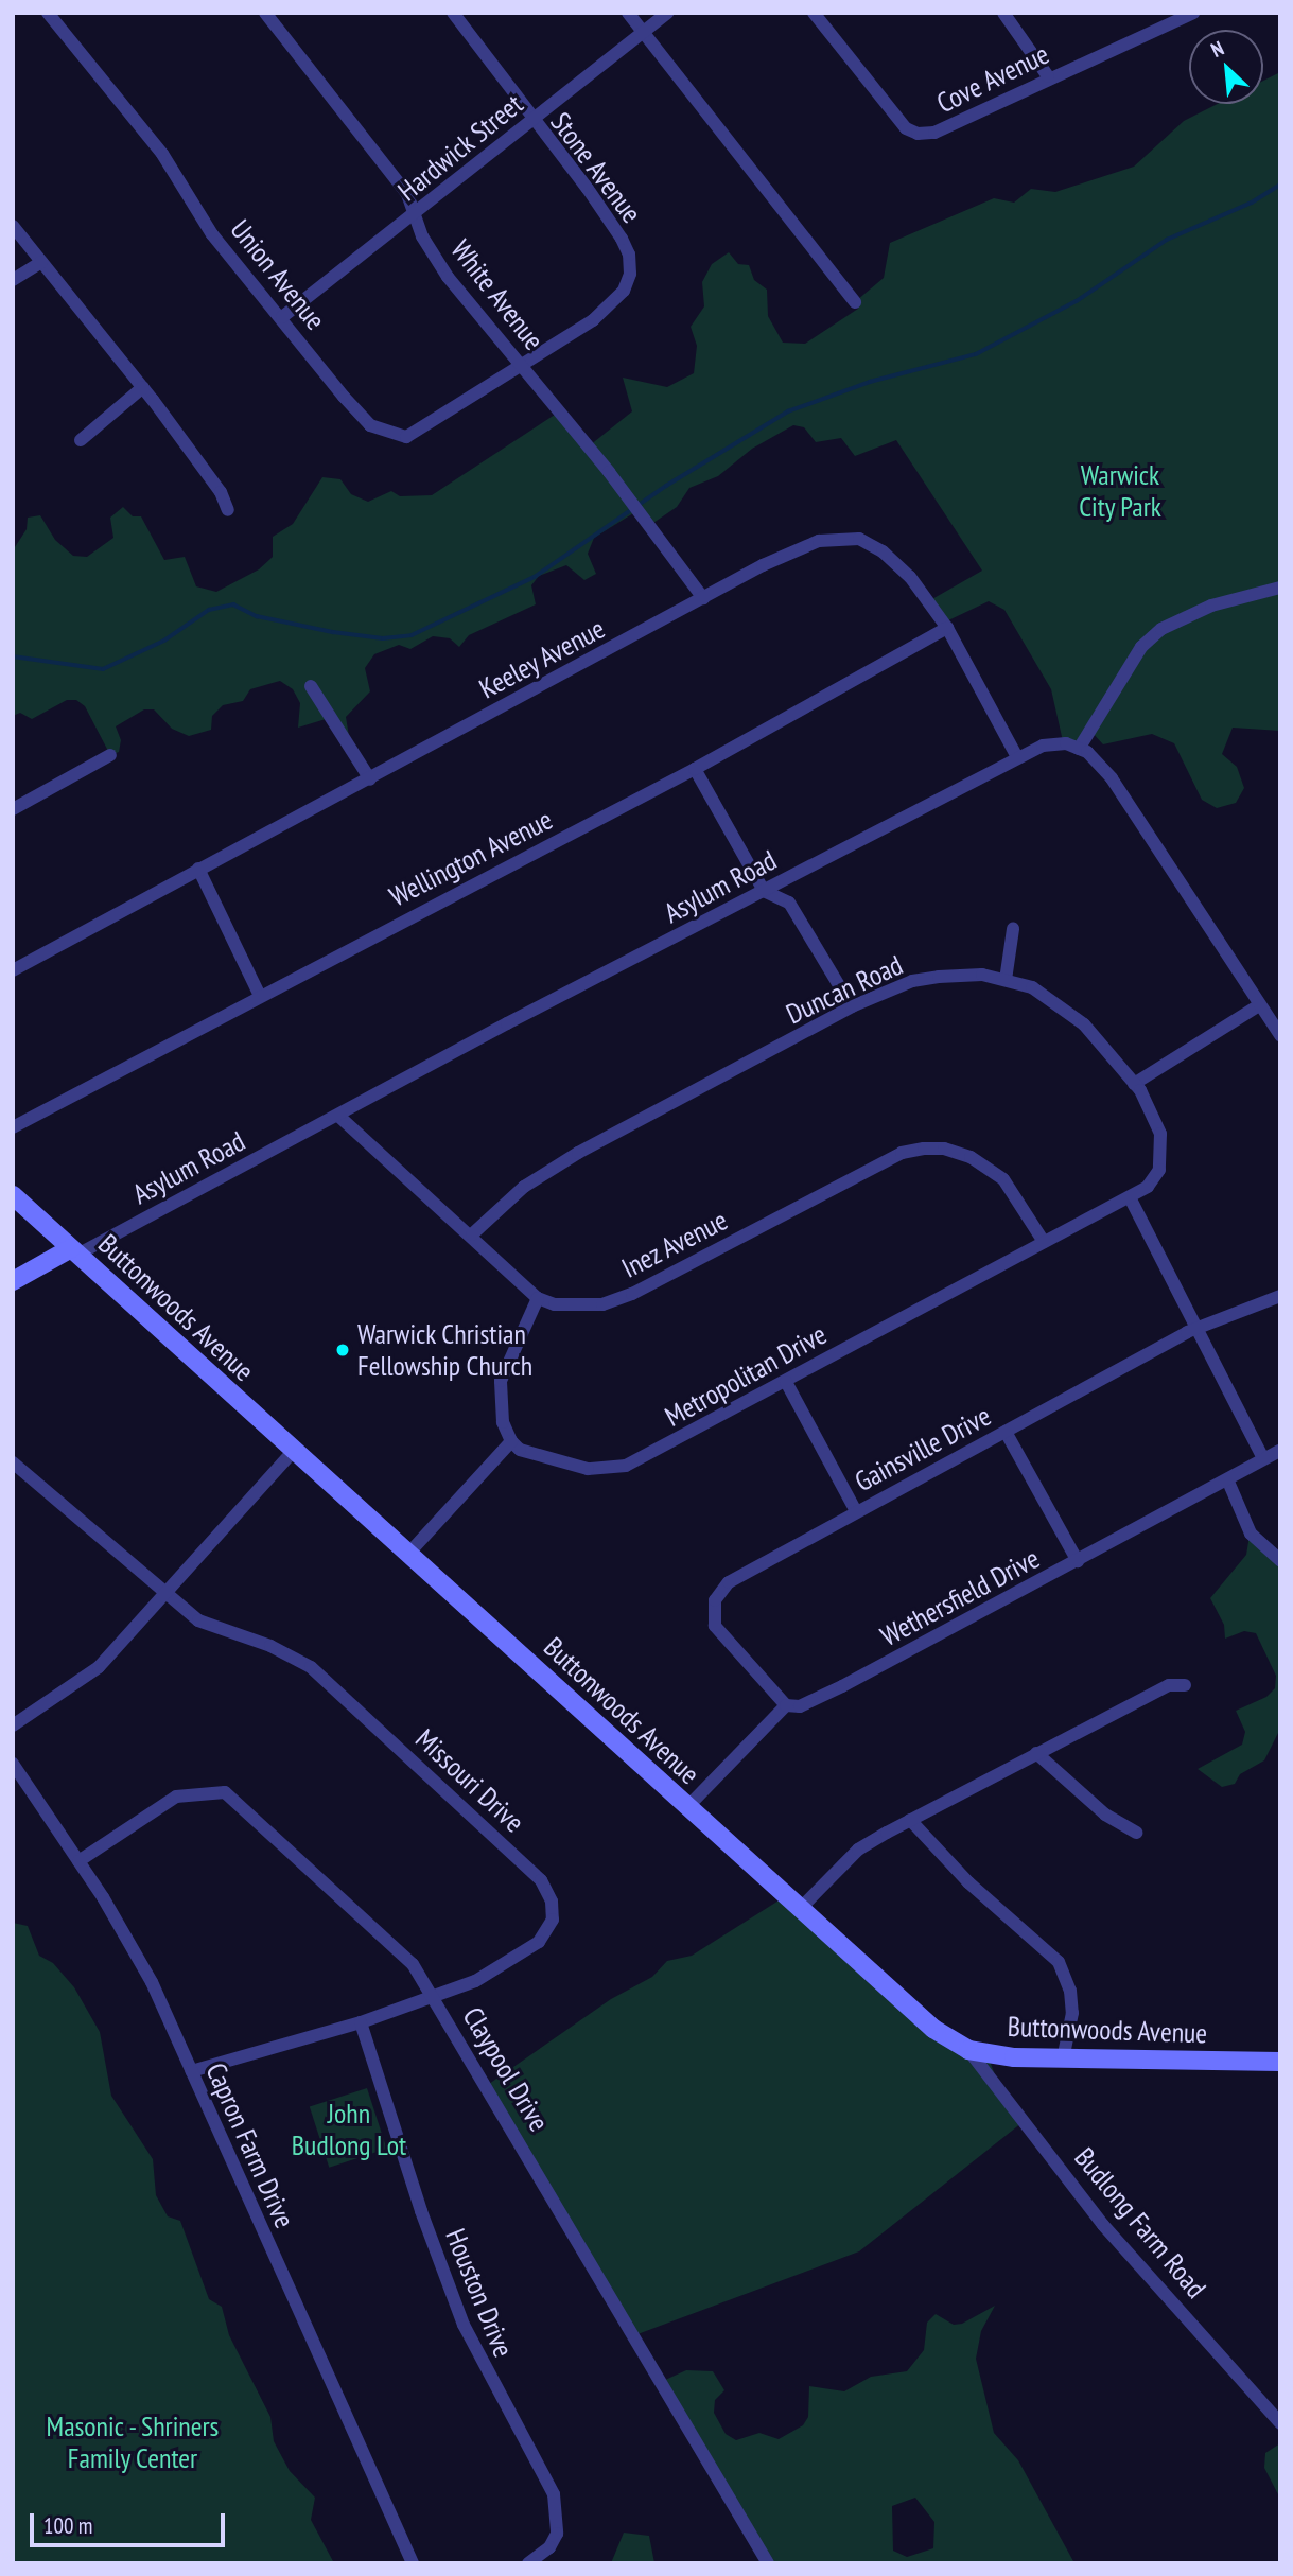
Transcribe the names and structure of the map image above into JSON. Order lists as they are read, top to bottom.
{
  "streets": {
    "street": [
      "Cove Avenue",
      "Hardwick Street",
      "Stone Avenue",
      "Union Avenue",
      "White Avenue",
      "Keeley Avenue",
      "Wellington Avenue",
      "Asylum Road",
      "Duncan Road",
      "Inez Avenue",
      "Buttonwoods Avenue",
      "Metropolitan Drive",
      "Gainsville Drive",
      "Wethersfield Drive",
      "Missouri Drive",
      "Claypool Drive",
      "Capron Farm Drive",
      "Budlong Farm Road",
      "Houston Drive"
    ]
  },
  "crossings": [
    ["Hardwick Street", "Stone Avenue"],
    ["Hardwick Street", "Union Avenue"],
    ["Hardwick Street", "White Avenue"],
    ["Stone Avenue", "Union Avenue"],
    ["Stone Avenue", "White Avenue"],
    ["Union Avenue", "White Avenue"],
    ["White Avenue", "Keeley Avenue"],
    ["Keeley Avenue", "Wellington Avenue"],
    ["Keeley Avenue", "Asylum Road"],
    ["Asylum Road", "Buttonwoods Avenue"],
    ["Duncan Road", "Metropolitan Drive"],
    ["Inez Avenue", "Metropolitan Drive"],
    ["Buttonwoods Avenue", "Budlong Farm Road"],
    ["Gainsville Drive", "Wethersfield Drive"],
    ["Missouri Drive", "Claypool Drive"],
    ["Missouri Drive", "Capron Farm Drive"],
    ["Missouri Drive", "Houston Drive"],
    ["Claypool Drive", "Capron Farm Drive"]
  ],
  "parks": ["Warwick City Park", "John Budlong Lot", "Masonic - Shriners Family Center"],
  "places": ["Warwick Christian Fellowship Church"],
  "scale_bar": "100 m",
  "north": "top left"
}
